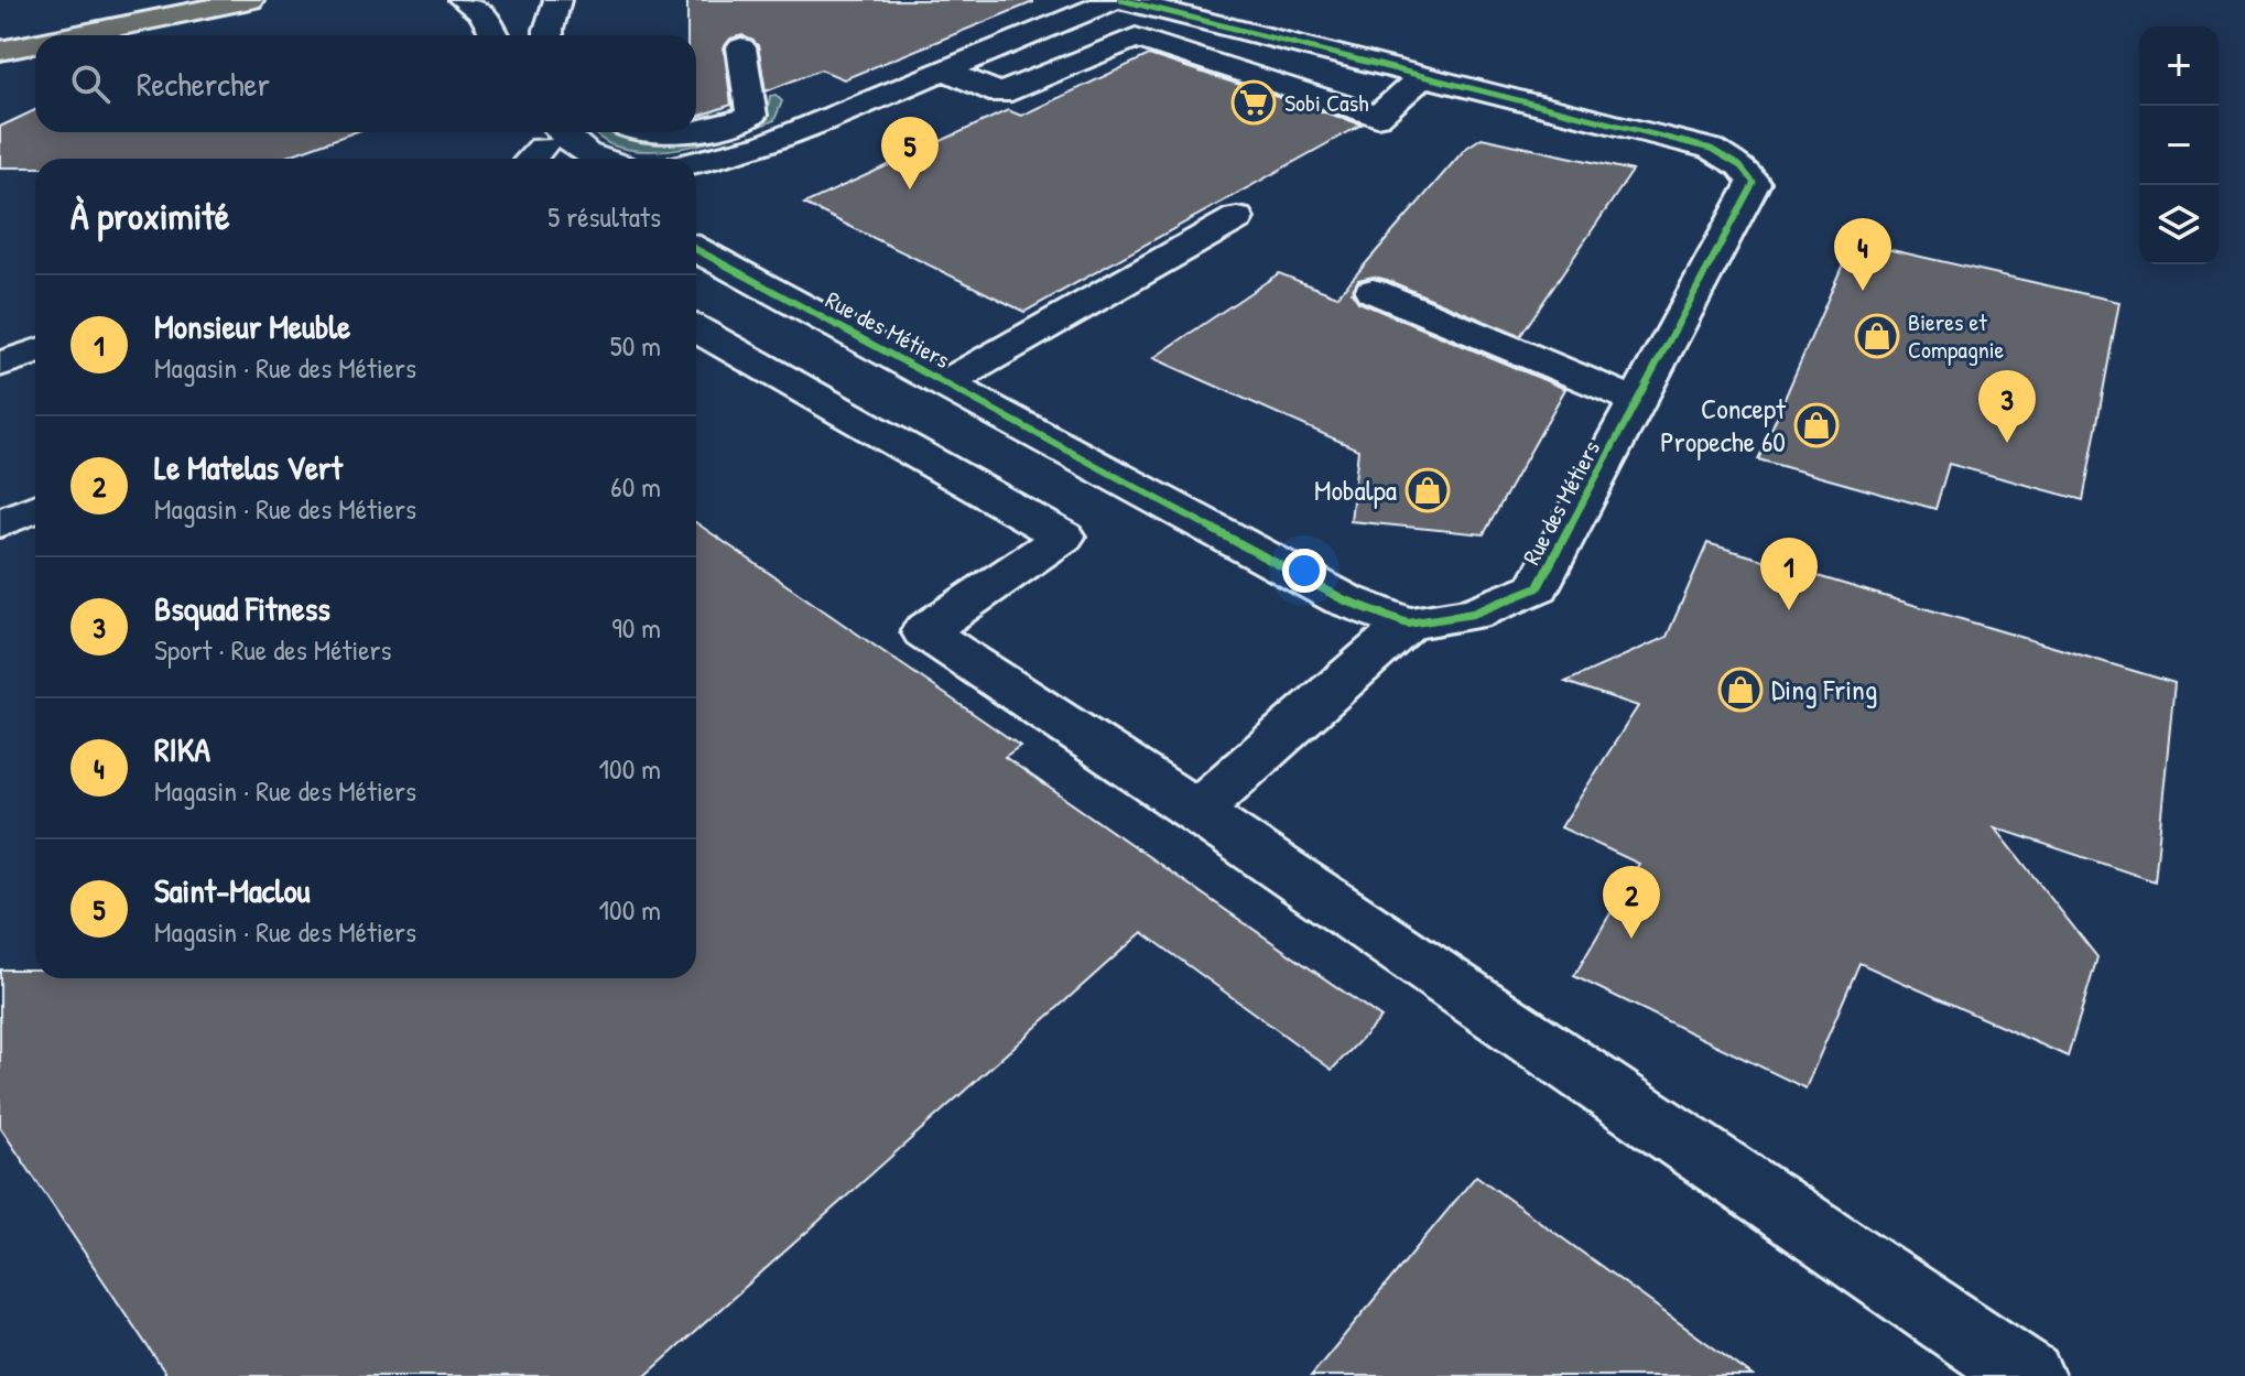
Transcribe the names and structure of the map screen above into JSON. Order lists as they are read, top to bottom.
{
  "streets": {
    "street": ["Rue des Métiers"]
  },
  "places": {
    "supermarket": ["Sobi Cash"],
    "shop": [
      "Bieres et Compagnie",
      "Concept Propeche 60",
      "Mobalpa",
      "Ding Fring"
    ]
  },
  "page": {
    "map_buttons": ["+", "−"],
    "search": "Rechercher",
    "pins": [
      "5",
      "4",
      "3",
      "1",
      "2"
    ],
    "heading": ["À proximité", "5 résultats"],
    "list": [
      {
        "mark": "1",
        "name": "Monsieur Meuble",
        "note": "Magasin · Rue des Métiers",
        "value": "50 m"
      },
      {
        "mark": "2",
        "name": "Le Matelas Vert",
        "note": "Magasin · Rue des Métiers",
        "value": "60 m"
      },
      {
        "mark": "3",
        "name": "Bsquad Fitness",
        "note": "Sport · Rue des Métiers",
        "value": "90 m"
      },
      {
        "mark": "4",
        "name": "RIKA",
        "note": "Magasin · Rue des Métiers",
        "value": "100 m"
      },
      {
        "mark": "5",
        "name": "Saint-Maclou",
        "note": "Magasin · Rue des Métiers",
        "value": "100 m"
      }
    ]
  }
}
